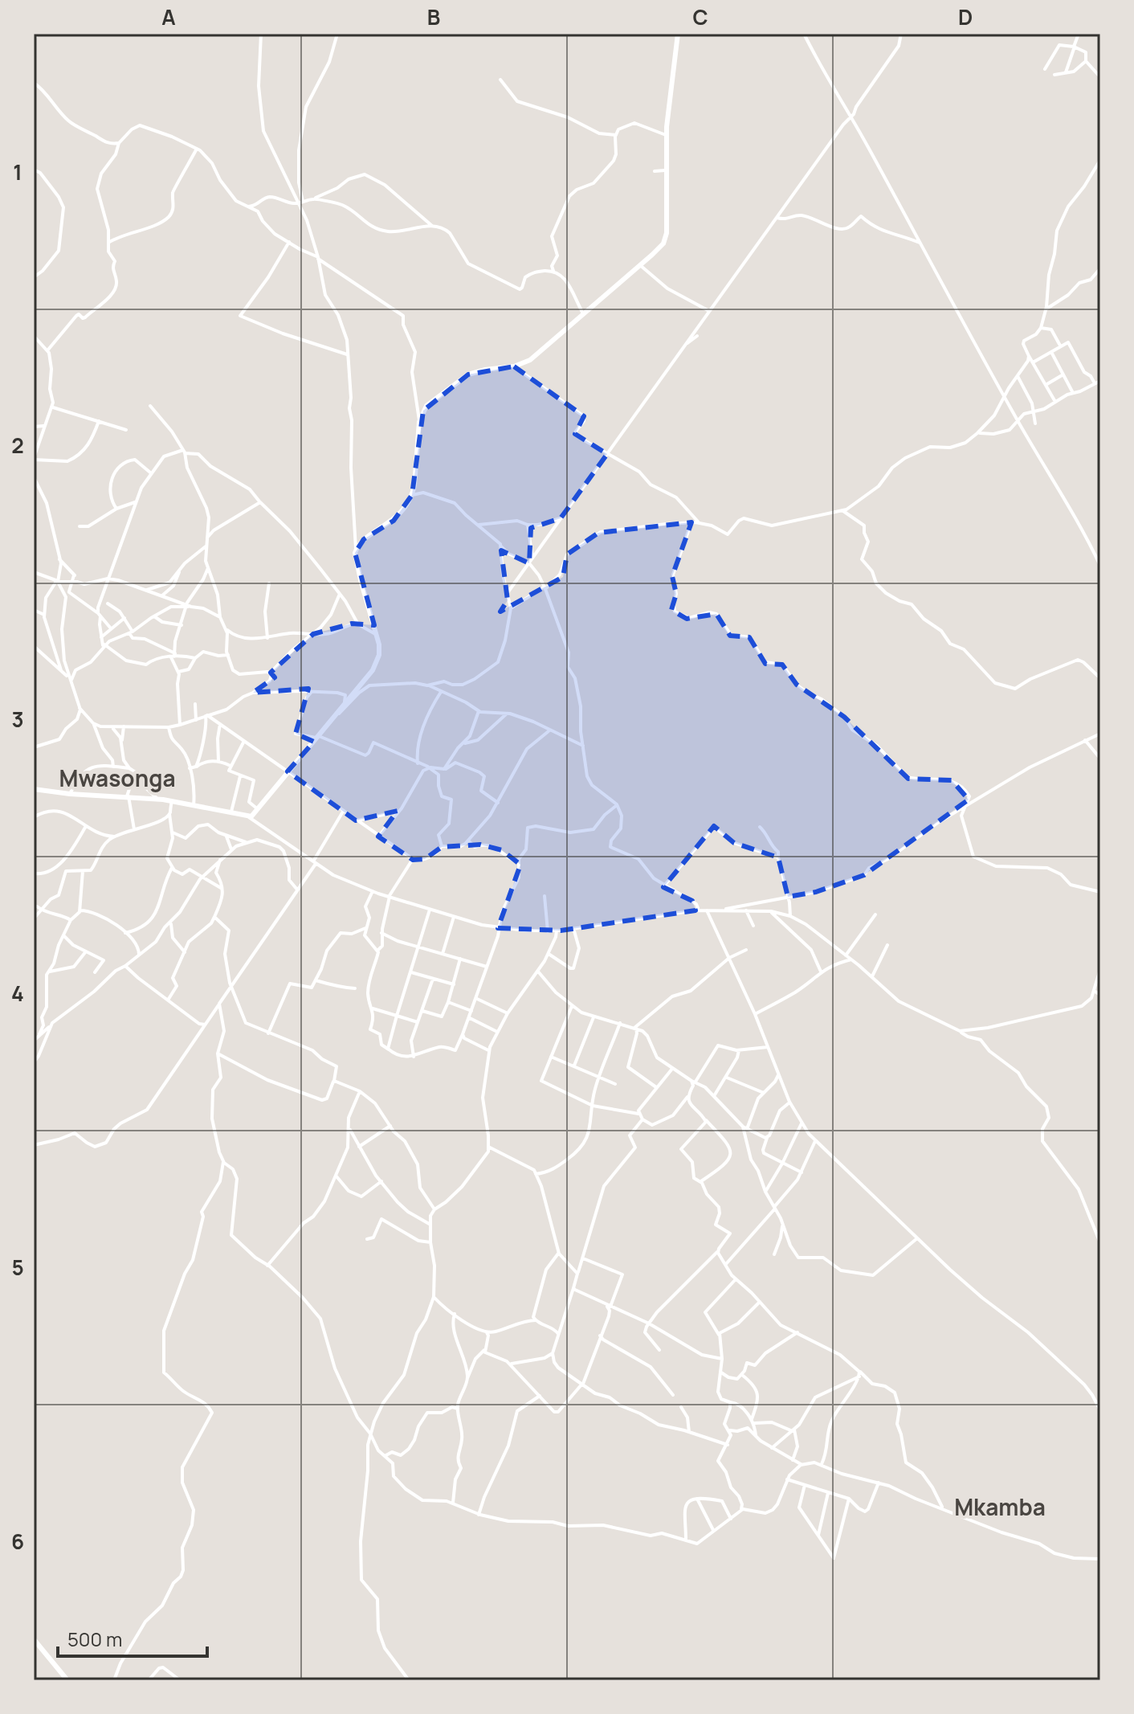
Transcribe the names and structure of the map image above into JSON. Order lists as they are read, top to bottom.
{
  "districts": ["Mwasonga", "Mkamba"],
  "scale_bar": "500 m",
  "grid": {
    "columns": [
      "A",
      "B",
      "C",
      "D"
    ],
    "rows": [
      "1",
      "2",
      "3",
      "4",
      "5",
      "6"
    ]
  }
}
